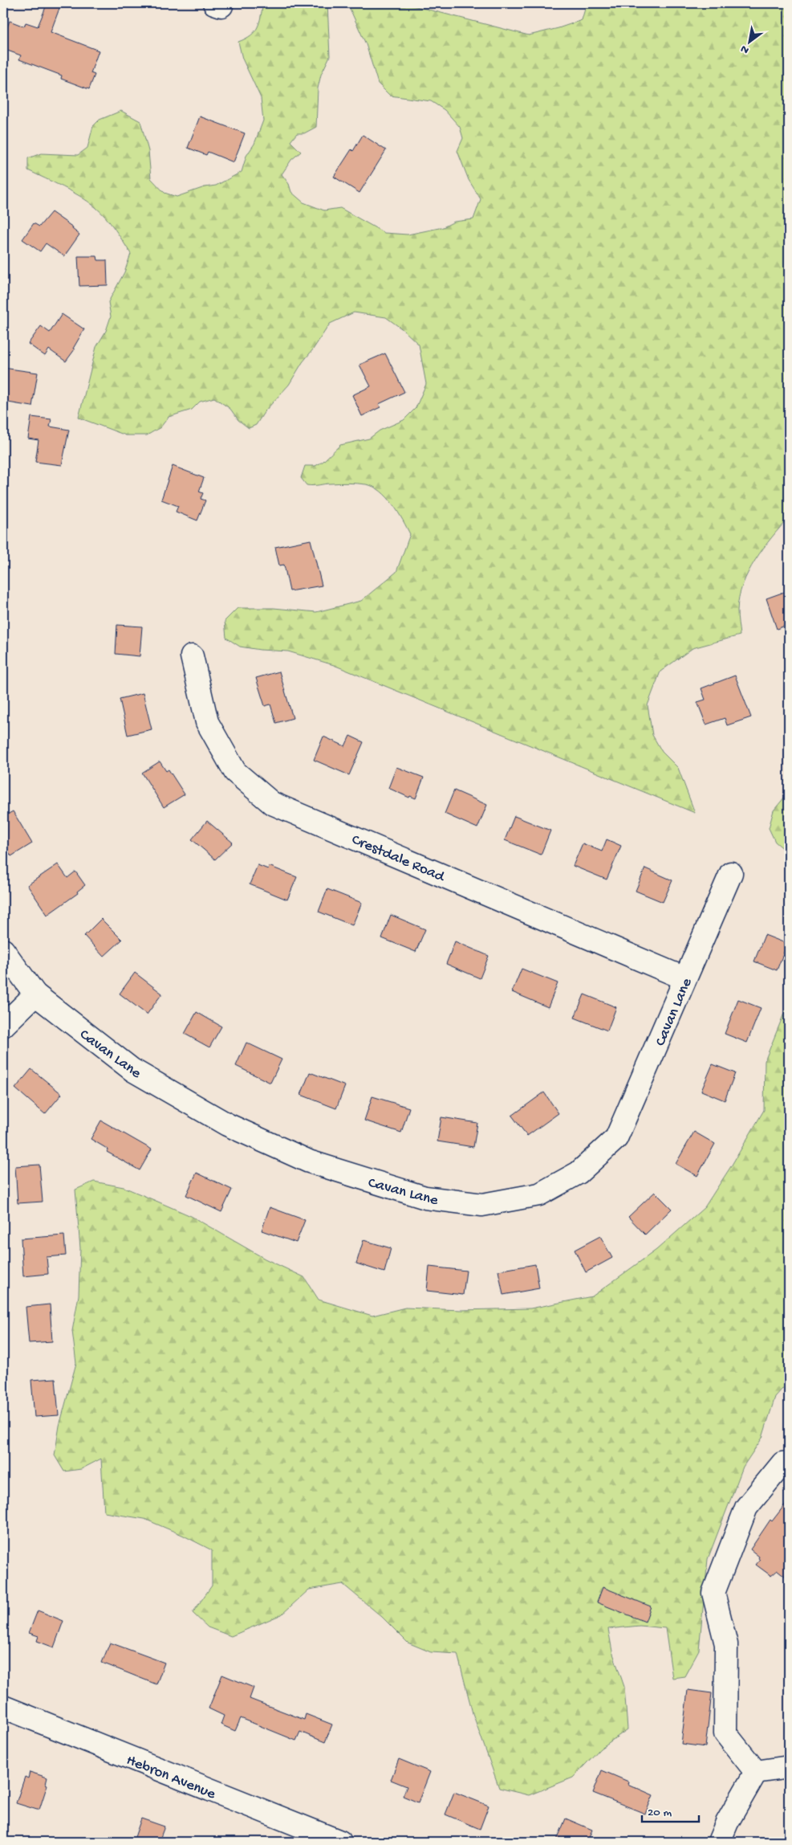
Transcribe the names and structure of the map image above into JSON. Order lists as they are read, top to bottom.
{
  "streets": {
    "street": ["Crestdale Road", "Cavan Lane", "Hebron Avenue"]
  },
  "crossings": [
    ["Crestdale Road", "Cavan Lane"]
  ],
  "scale_bar": "20 m",
  "north": "bottom left"
}
